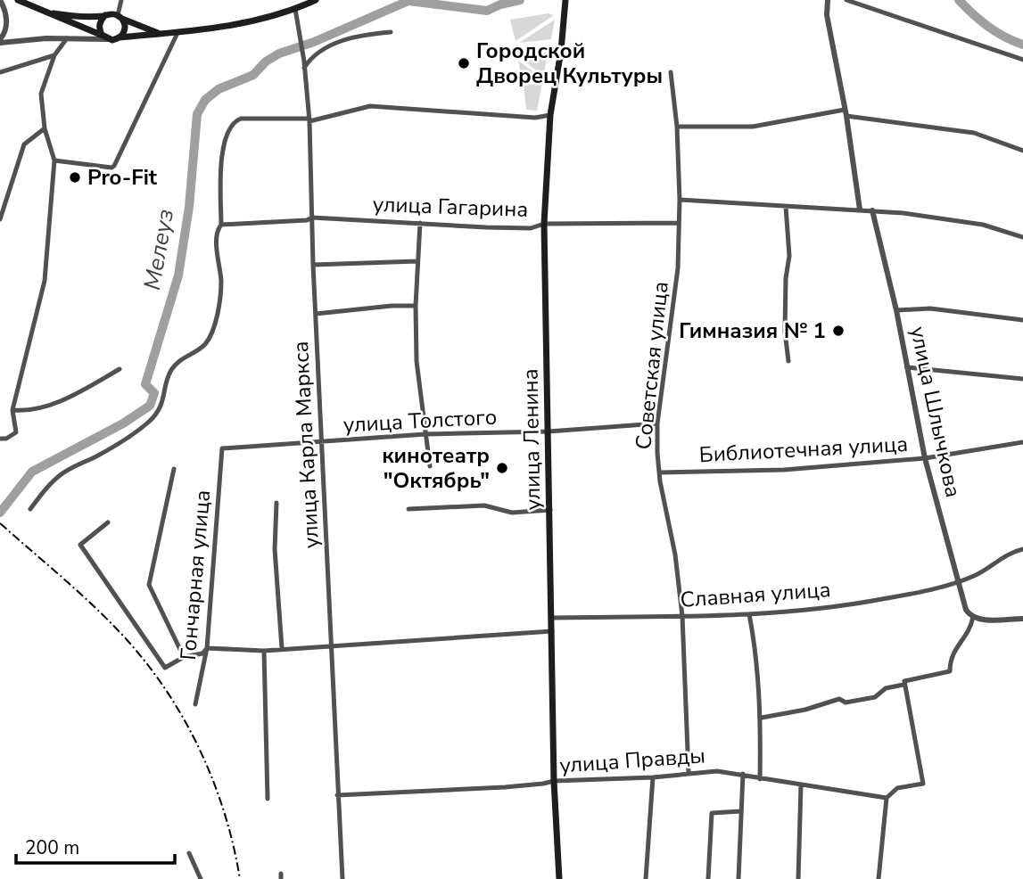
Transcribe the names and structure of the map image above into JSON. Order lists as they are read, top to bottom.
{
  "streets": {
    "main road": ["улица Ленина"],
    "street": [
      "улица Гагарина",
      "Советская улица",
      "улица Шлычкова",
      "улица Толстого",
      "улица Карла Маркса",
      "Библиотечная улица",
      "Гончарная улица",
      "Славная улица",
      "улица Правды"
    ]
  },
  "crossings": [
    ["улица Гагарина", "Советская улица"],
    ["улица Гагарина", "улица Ленина"],
    ["улица Гагарина", "улица Карла Маркса"],
    ["Советская улица", "улица Толстого"],
    ["Советская улица", "Библиотечная улица"],
    ["Советская улица", "Славная улица"],
    ["Советская улица", "улица Правды"],
    ["улица Шлычкова", "Библиотечная улица"],
    ["улица Шлычкова", "Славная улица"],
    ["улица Толстого", "улица Ленина"],
    ["улица Толстого", "улица Карла Маркса"],
    ["улица Толстого", "Гончарная улица"],
    ["улица Ленина", "Славная улица"],
    ["улица Ленина", "улица Правды"],
    ["улица Карла Маркса", "улица Правды"]
  ],
  "water": ["Мелеуз"],
  "places": [
    "Городской Дворец Культуры",
    "Pro-Fit",
    "Гимназия № 1",
    "кинотеатр \"Октябрь\""
  ],
  "scale_bar": "200 m"
}
